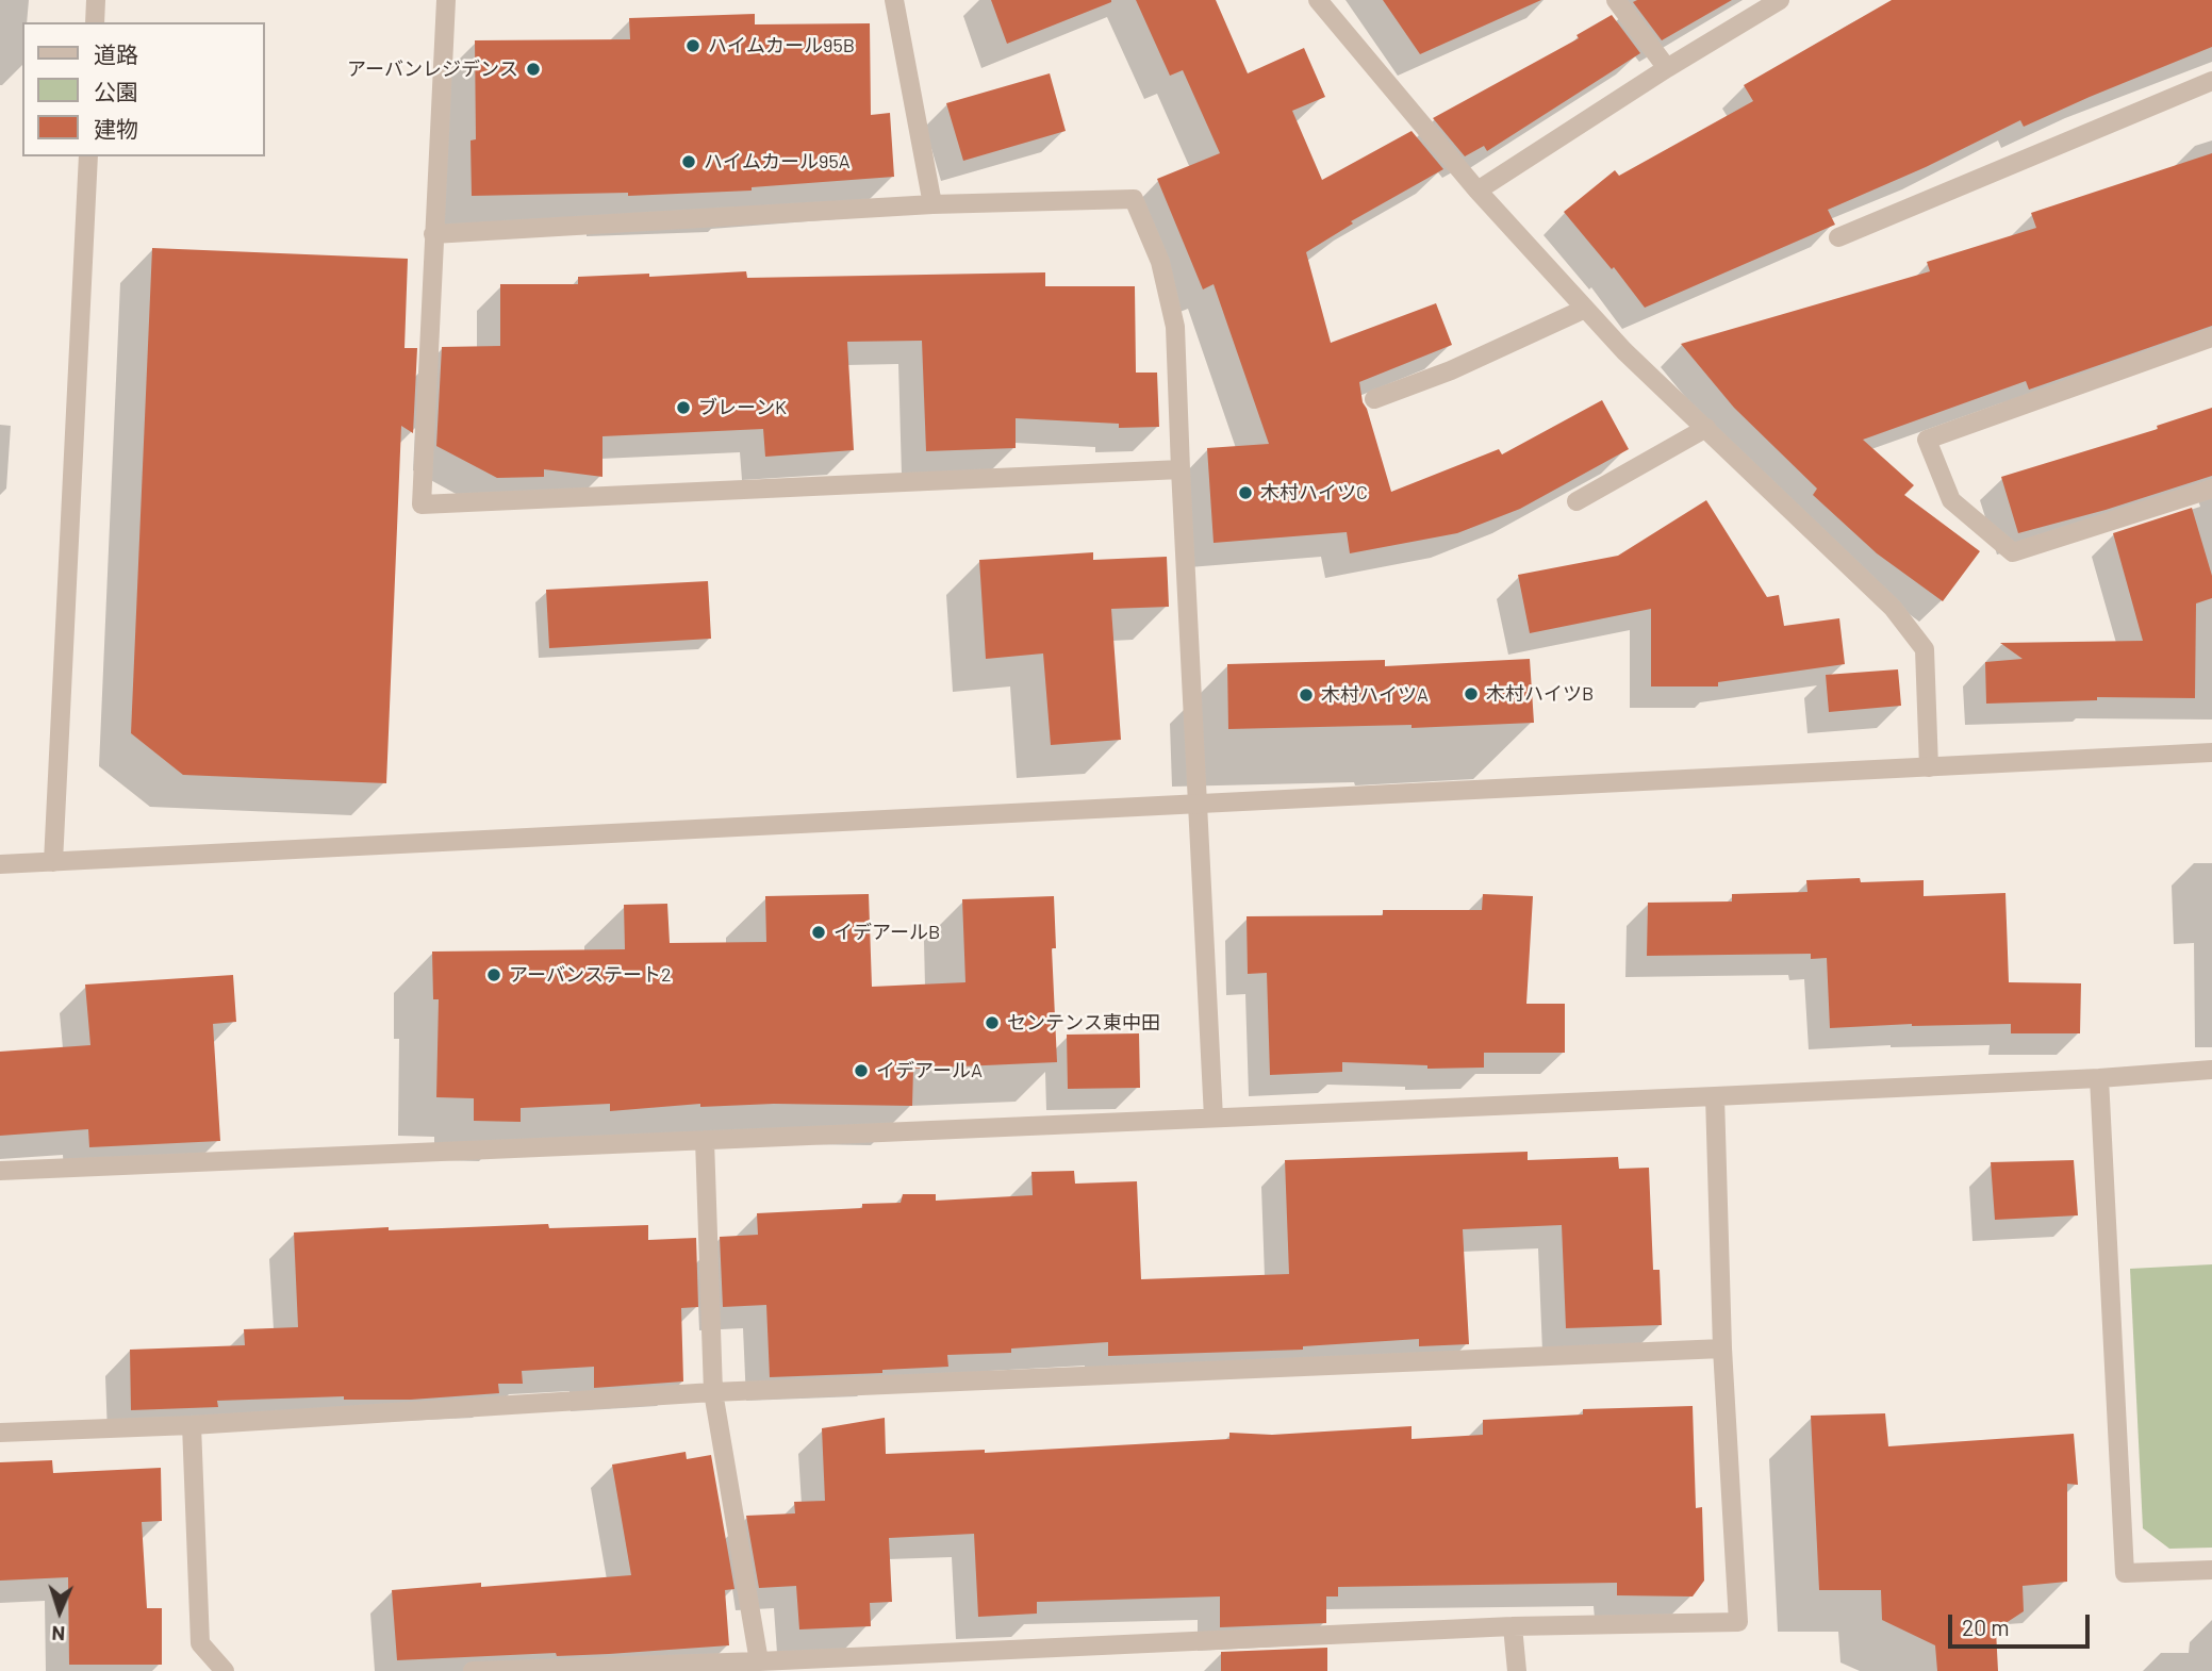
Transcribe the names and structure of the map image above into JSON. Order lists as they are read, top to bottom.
{
  "places": [
    "ハイムカール95B",
    "アーバンレジデンス",
    "ハイムカール95A",
    "ブレーンK",
    "木村ハイツC",
    "木村ハイツB",
    "木村ハイツA",
    "イデアールB",
    "アーバンステート2",
    "センテンス東中田",
    "イデアールA"
  ],
  "legend": ["道路", "公園", "建物"],
  "scale_bar": "20 m",
  "north": "bottom"
}
